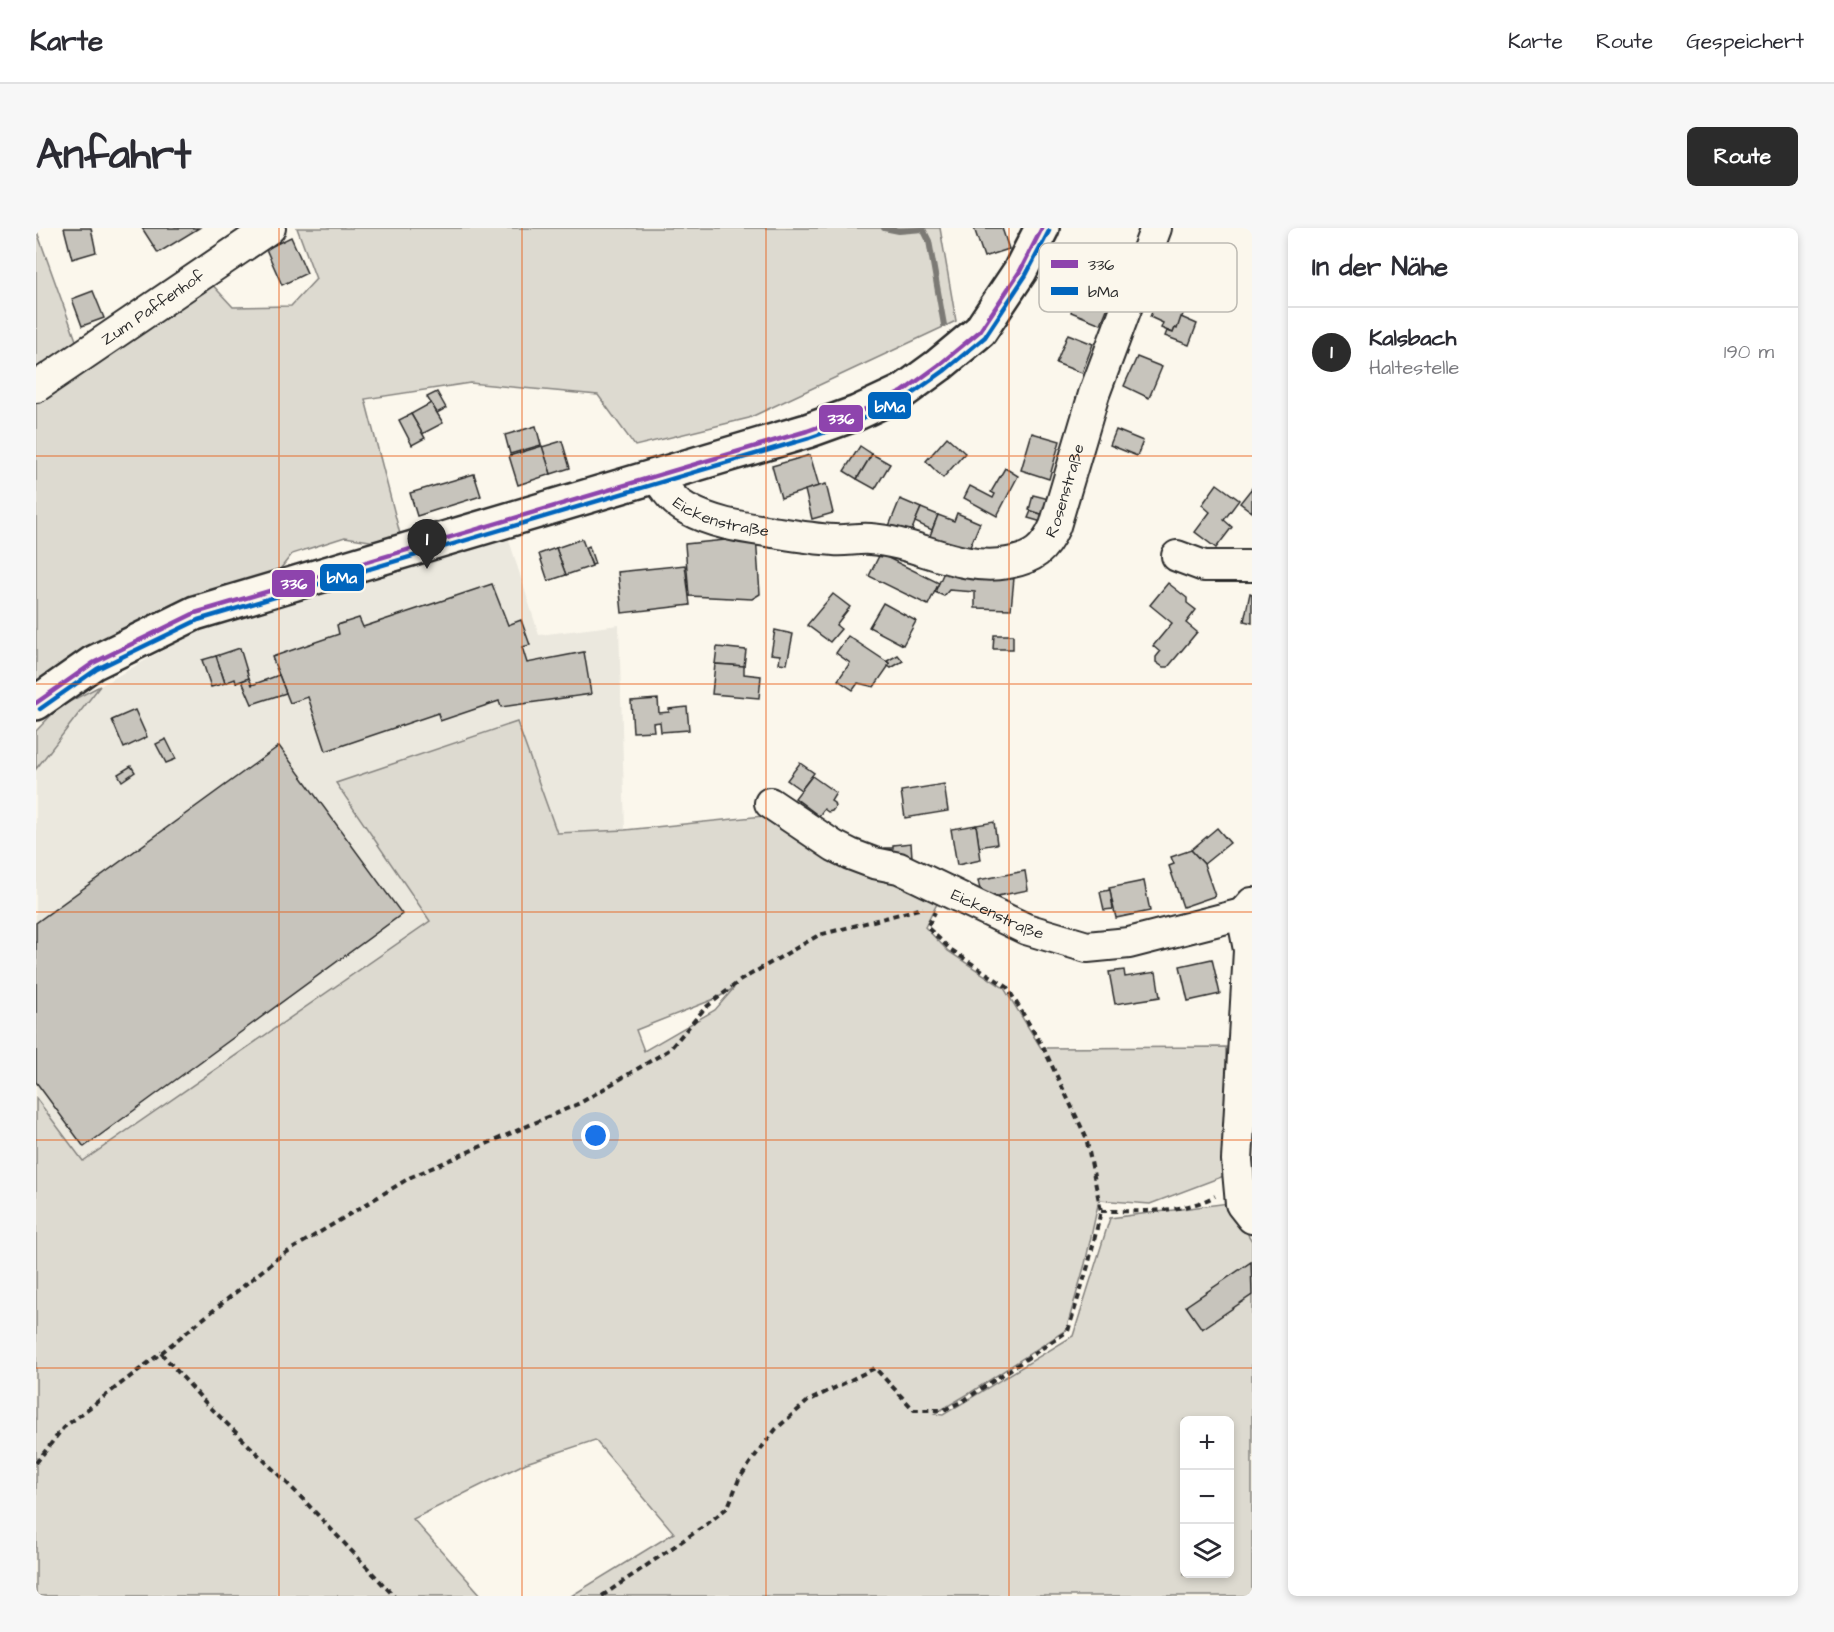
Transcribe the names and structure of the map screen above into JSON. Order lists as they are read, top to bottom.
{
  "streets": {
    "street": ["Zum Paffenhof", "Rosenstraße", "Eickenstraße"]
  },
  "crossings": [
    ["Rosenstraße", "Eickenstraße"]
  ],
  "lines": ["transit line 336", "transit line bMa"],
  "legend": ["336", "bMa"],
  "page": {
    "header": "Karte",
    "nav": ["Karte", "Route", "Gespeichert"],
    "title": "Anfahrt",
    "buttons": "Route",
    "heading": "In der Nähe",
    "list": [
      {
        "mark": "1",
        "name": "Kalsbach",
        "note": "Haltestelle",
        "value": "190 m"
      }
    ],
    "pins": "1",
    "map_buttons": ["+", "−"]
  }
}
